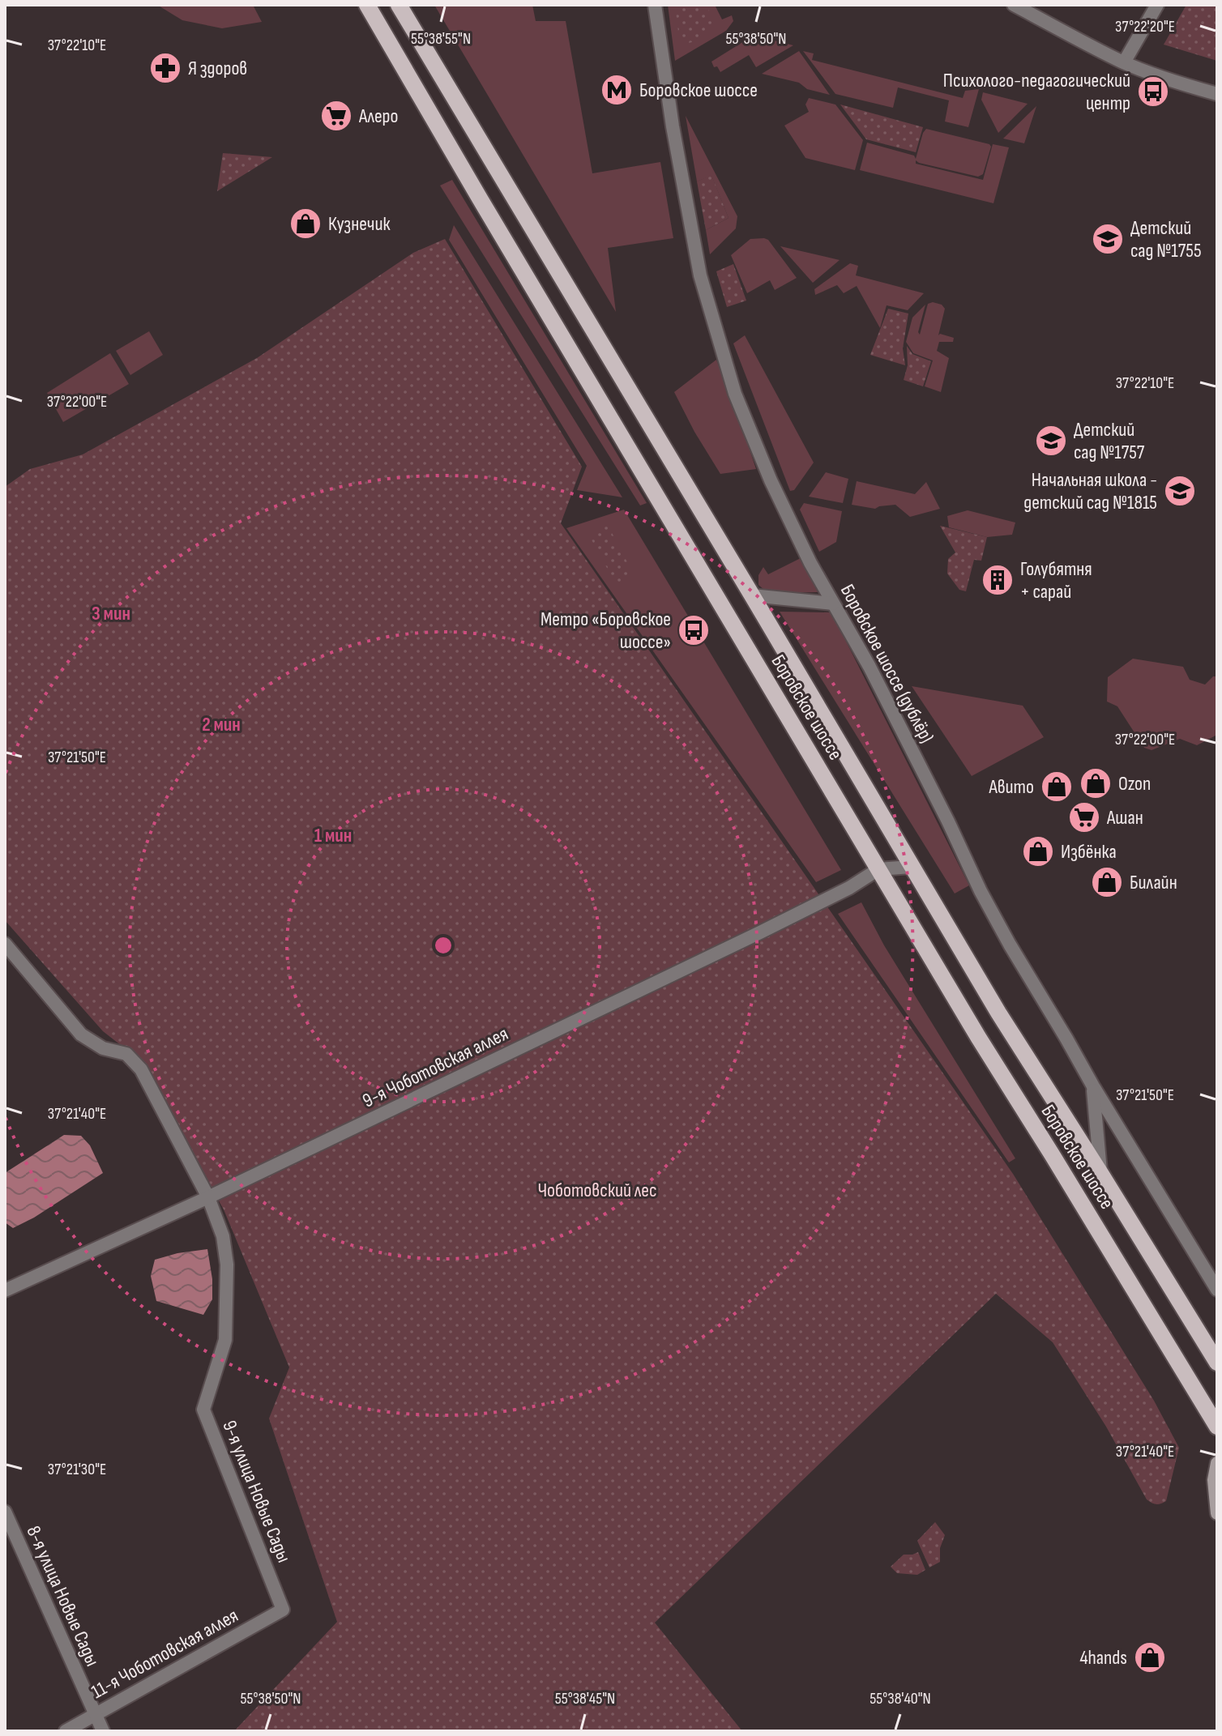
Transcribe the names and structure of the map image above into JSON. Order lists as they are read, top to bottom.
{
  "streets": {
    "main road": ["Боровское шоссе"],
    "street": [
      "Боровское шоссе (дублёр)",
      "9-я Чоботовская аллея",
      "9-я улица Новые Сады",
      "8-я улица Новые Сады",
      "11-я Чоботовская аллея"
    ]
  },
  "crossings": [
    ["Боровское шоссе", "9-я Чоботовская аллея"],
    ["9-я Чоботовская аллея", "9-я улица Новые Сады"],
    ["9-я улица Новые Сады", "11-я Чоботовская аллея"],
    ["8-я улица Новые Сады", "11-я Чоботовская аллея"]
  ],
  "parks": ["Чоботовский лес"],
  "places": {
    "pharmacy": ["Я здоров"],
    "metro station": ["Боровское шоссе"],
    "bus stop": ["Психолого-педагогический центр", "Метро «Боровское шоссе»"],
    "supermarket": ["Алеро", "Ашан"],
    "shop": [
      "Кузнечик",
      "Ozon",
      "Авито",
      "Избёнка",
      "Билайн",
      "4hands"
    ],
    "school or university": ["Детский сад №1755", "Детский сад №1757", "Начальная школа - детский сад №1815"],
    "building": ["Голубятня + сарай"]
  },
  "coordinates": [
    "37°22'20\"E",
    "55°38'55\"N",
    "55°38'50\"N",
    "37°22'10\"E",
    "37°22'00\"E",
    "37°21'50\"E",
    "37°21'40\"E",
    "37°21'30\"E",
    "55°38'45\"N",
    "55°38'40\"N"
  ],
  "rings": ["3 мин", "2 мин", "1 мин"]
}
